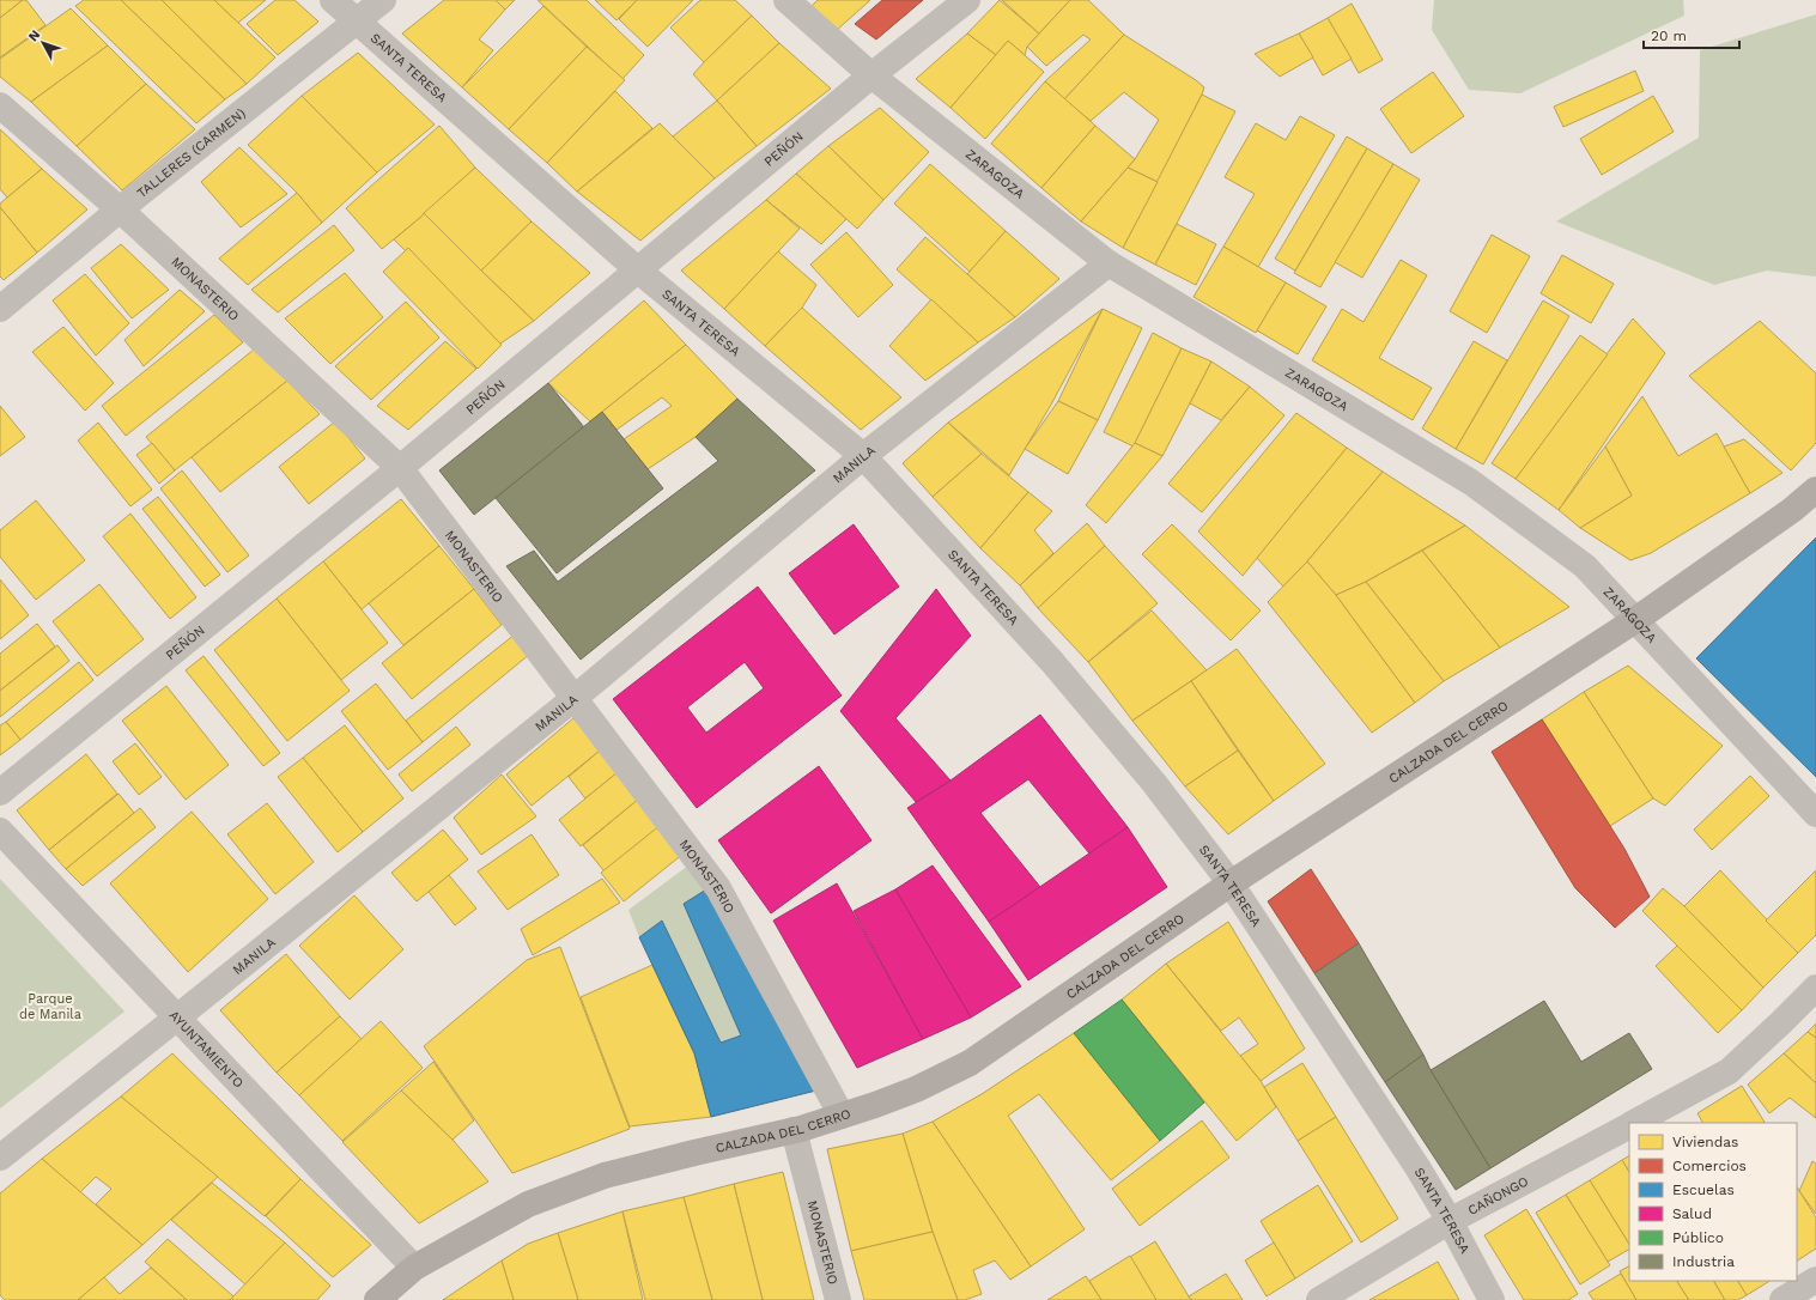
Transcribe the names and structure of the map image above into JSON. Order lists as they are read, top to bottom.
{
  "streets": {
    "main road": ["CALZADA DEL CERRO"],
    "street": [
      "SANTA TERESA",
      "PEÑÓN",
      "TALLERES (CARMEN)",
      "ZARAGOZA",
      "MONASTERIO",
      "MANILA",
      "AYUNTAMIENTO",
      "CAÑONGO"
    ]
  },
  "crossings": [
    ["SANTA TERESA", "PEÑÓN"],
    ["SANTA TERESA", "TALLERES (CARMEN)"],
    ["SANTA TERESA", "MANILA"],
    ["SANTA TERESA", "CALZADA DEL CERRO"],
    ["SANTA TERESA", "CAÑONGO"],
    ["PEÑÓN", "ZARAGOZA"],
    ["PEÑÓN", "MONASTERIO"],
    ["TALLERES (CARMEN)", "MONASTERIO"],
    ["ZARAGOZA", "MANILA"],
    ["ZARAGOZA", "CALZADA DEL CERRO"],
    ["MONASTERIO", "MANILA"],
    ["MONASTERIO", "CALZADA DEL CERRO"],
    ["MANILA", "AYUNTAMIENTO"],
    ["CALZADA DEL CERRO", "AYUNTAMIENTO"]
  ],
  "parks": ["Parque de Manila"],
  "legend": [
    "Viviendas",
    "Comercios",
    "Escuelas",
    "Salud",
    "Público",
    "Industria"
  ],
  "scale_bar": "20 m",
  "north": "top left"
}
